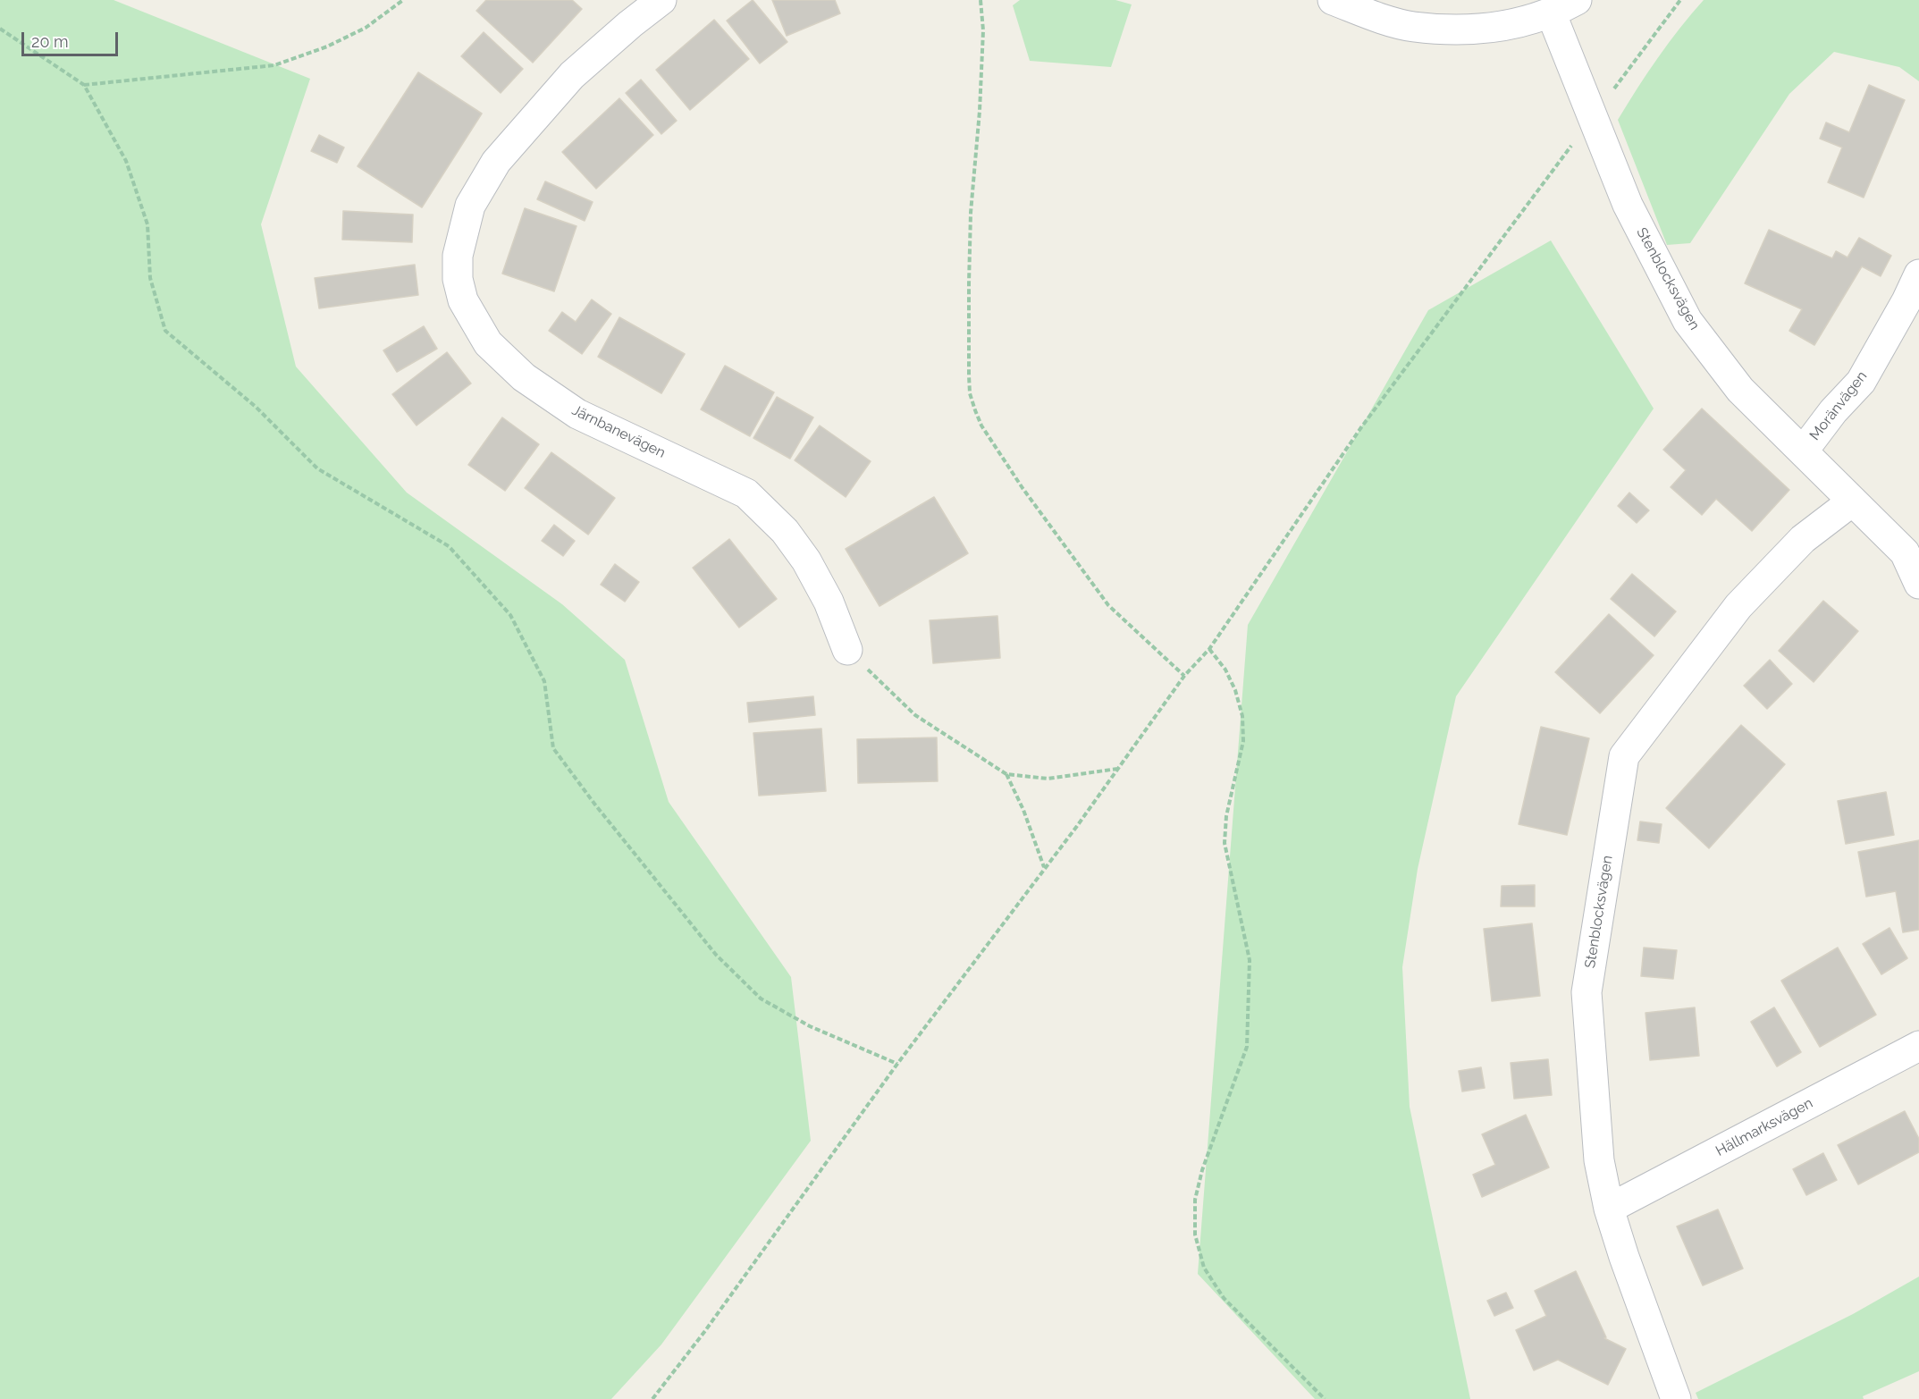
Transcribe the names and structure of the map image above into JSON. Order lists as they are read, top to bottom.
{
  "streets": {
    "street": [
      "Stenblocksvägen",
      "Moränvägen",
      "Järnbanevägen",
      "Hällmarksvägen"
    ]
  },
  "crossings": [
    ["Stenblocksvägen", "Moränvägen"],
    ["Stenblocksvägen", "Hällmarksvägen"]
  ],
  "scale_bar": "20 m"
}
